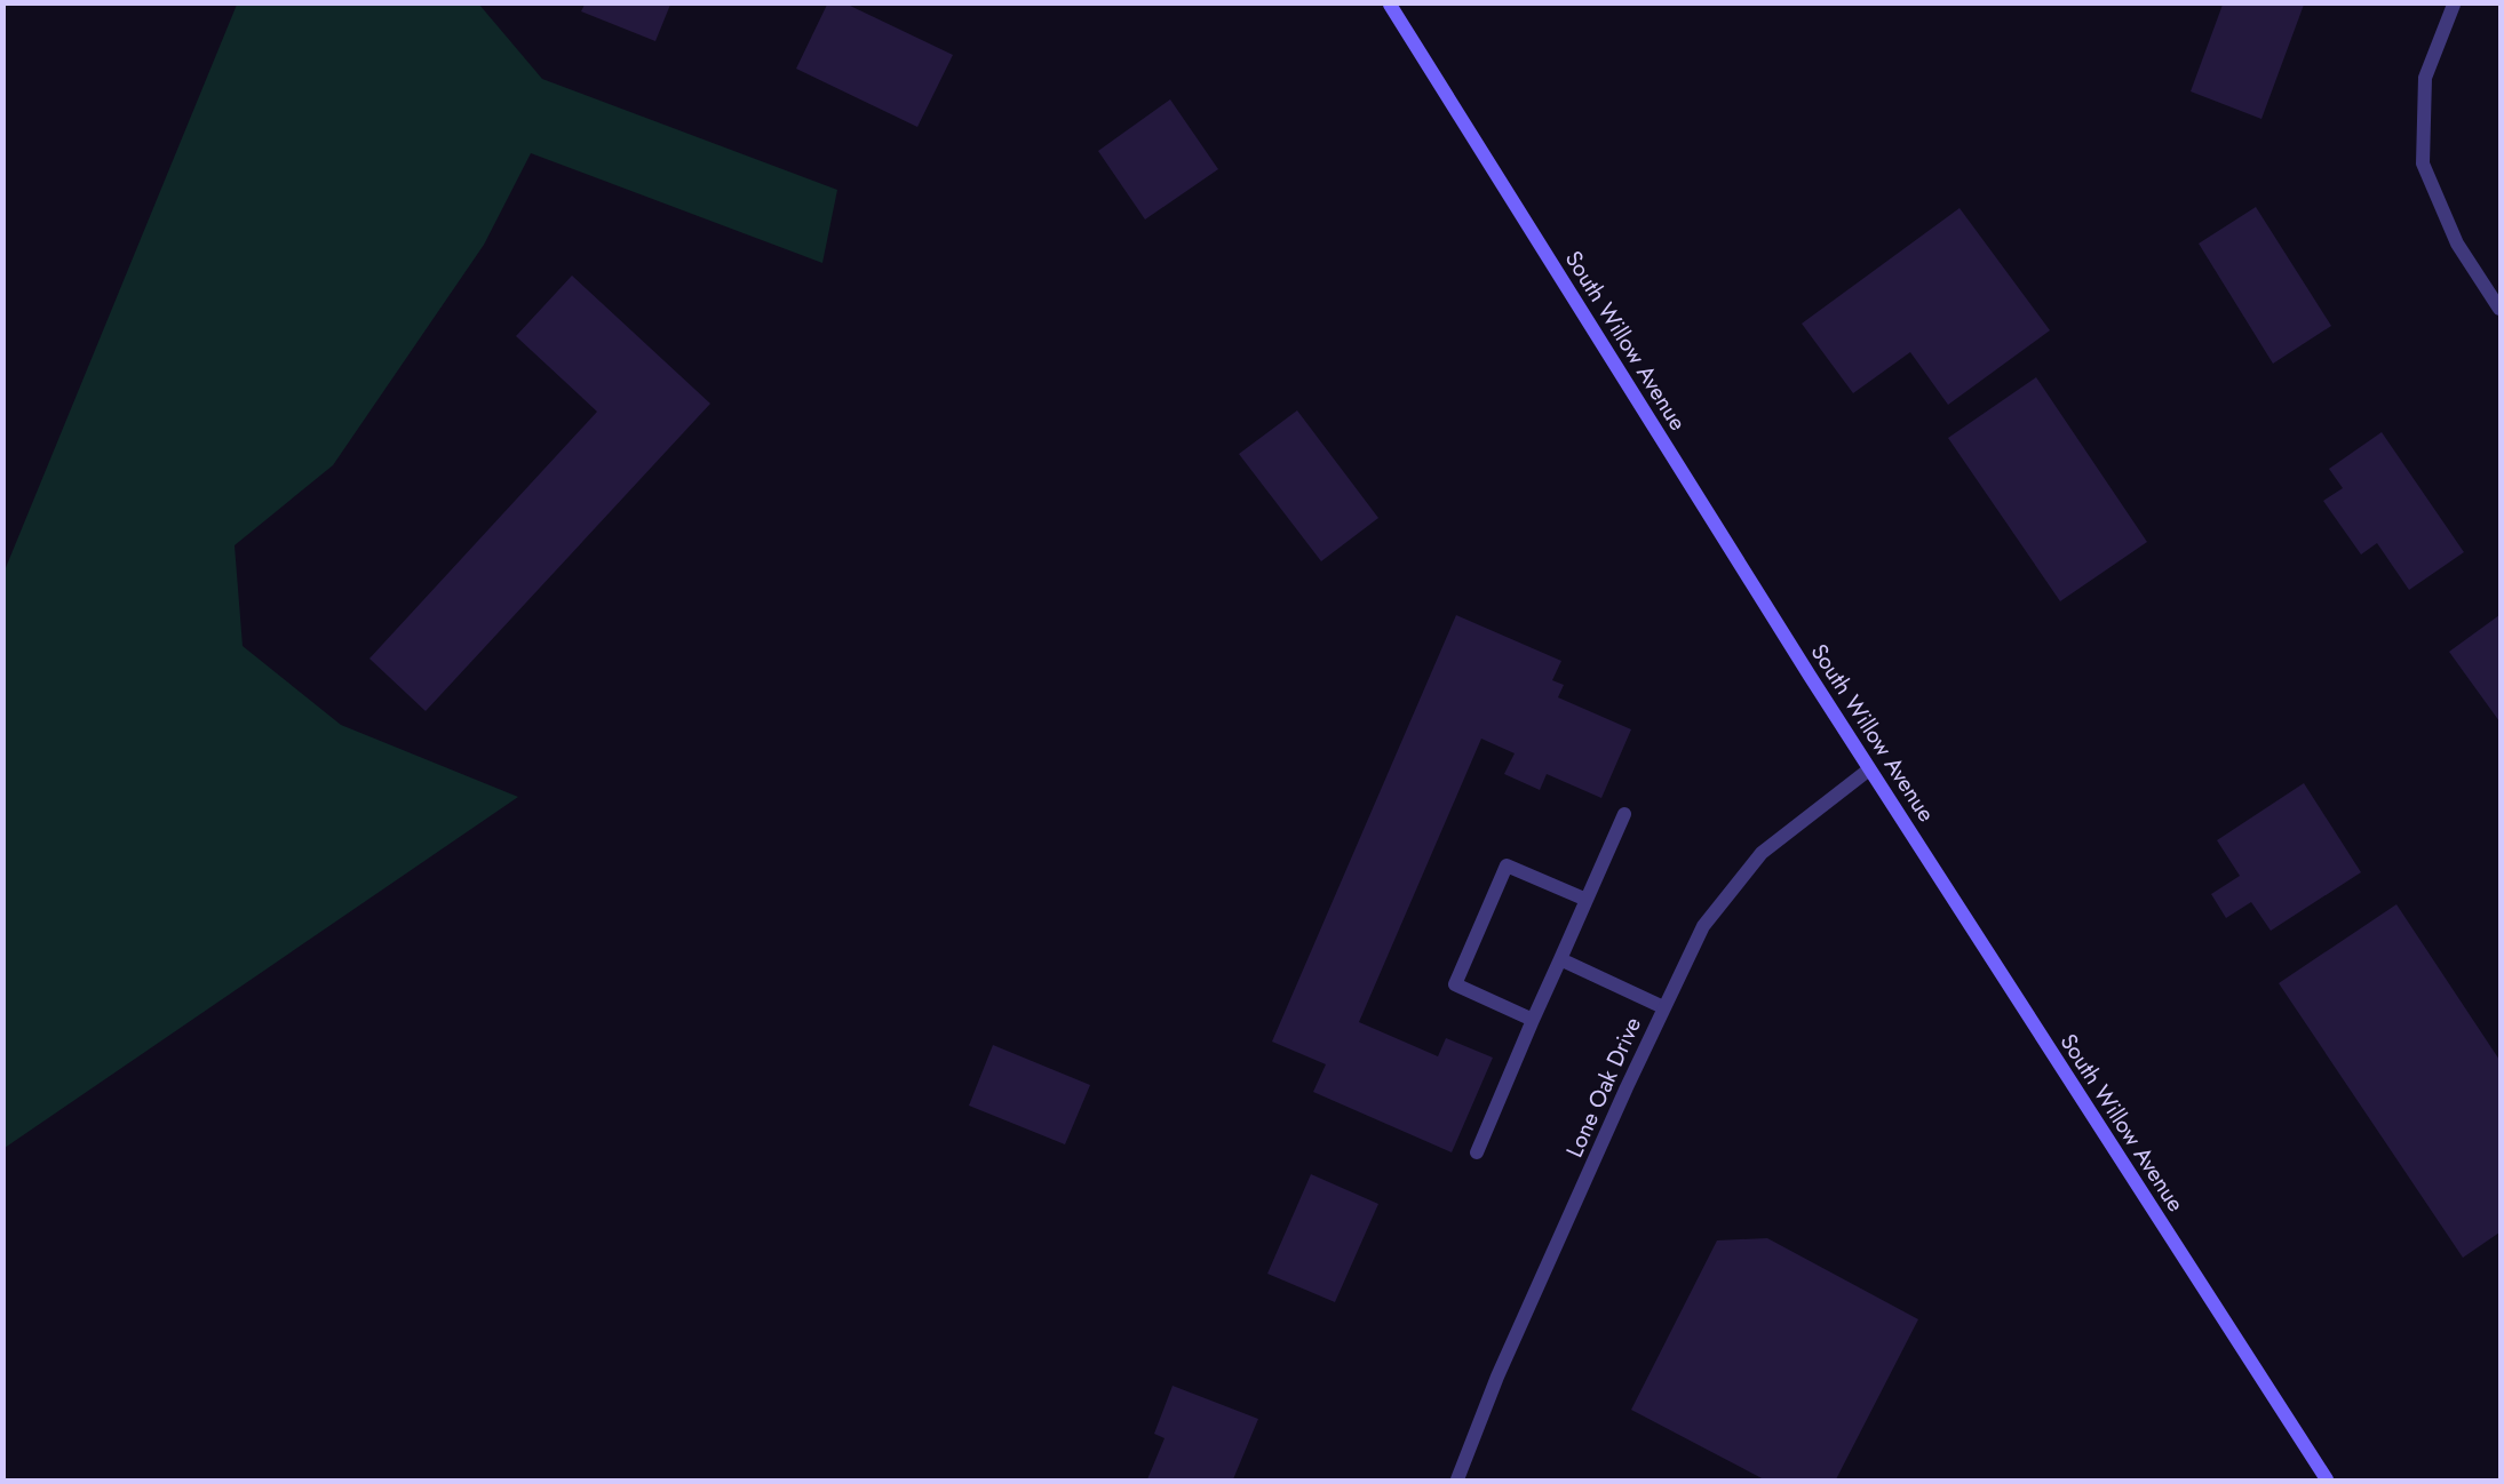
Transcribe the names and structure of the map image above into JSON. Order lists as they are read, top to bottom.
{
  "streets": {
    "main road": ["South Willow Avenue"],
    "street": ["Lone Oak Drive"]
  },
  "crossings": [
    ["South Willow Avenue", "Lone Oak Drive"]
  ]
}
